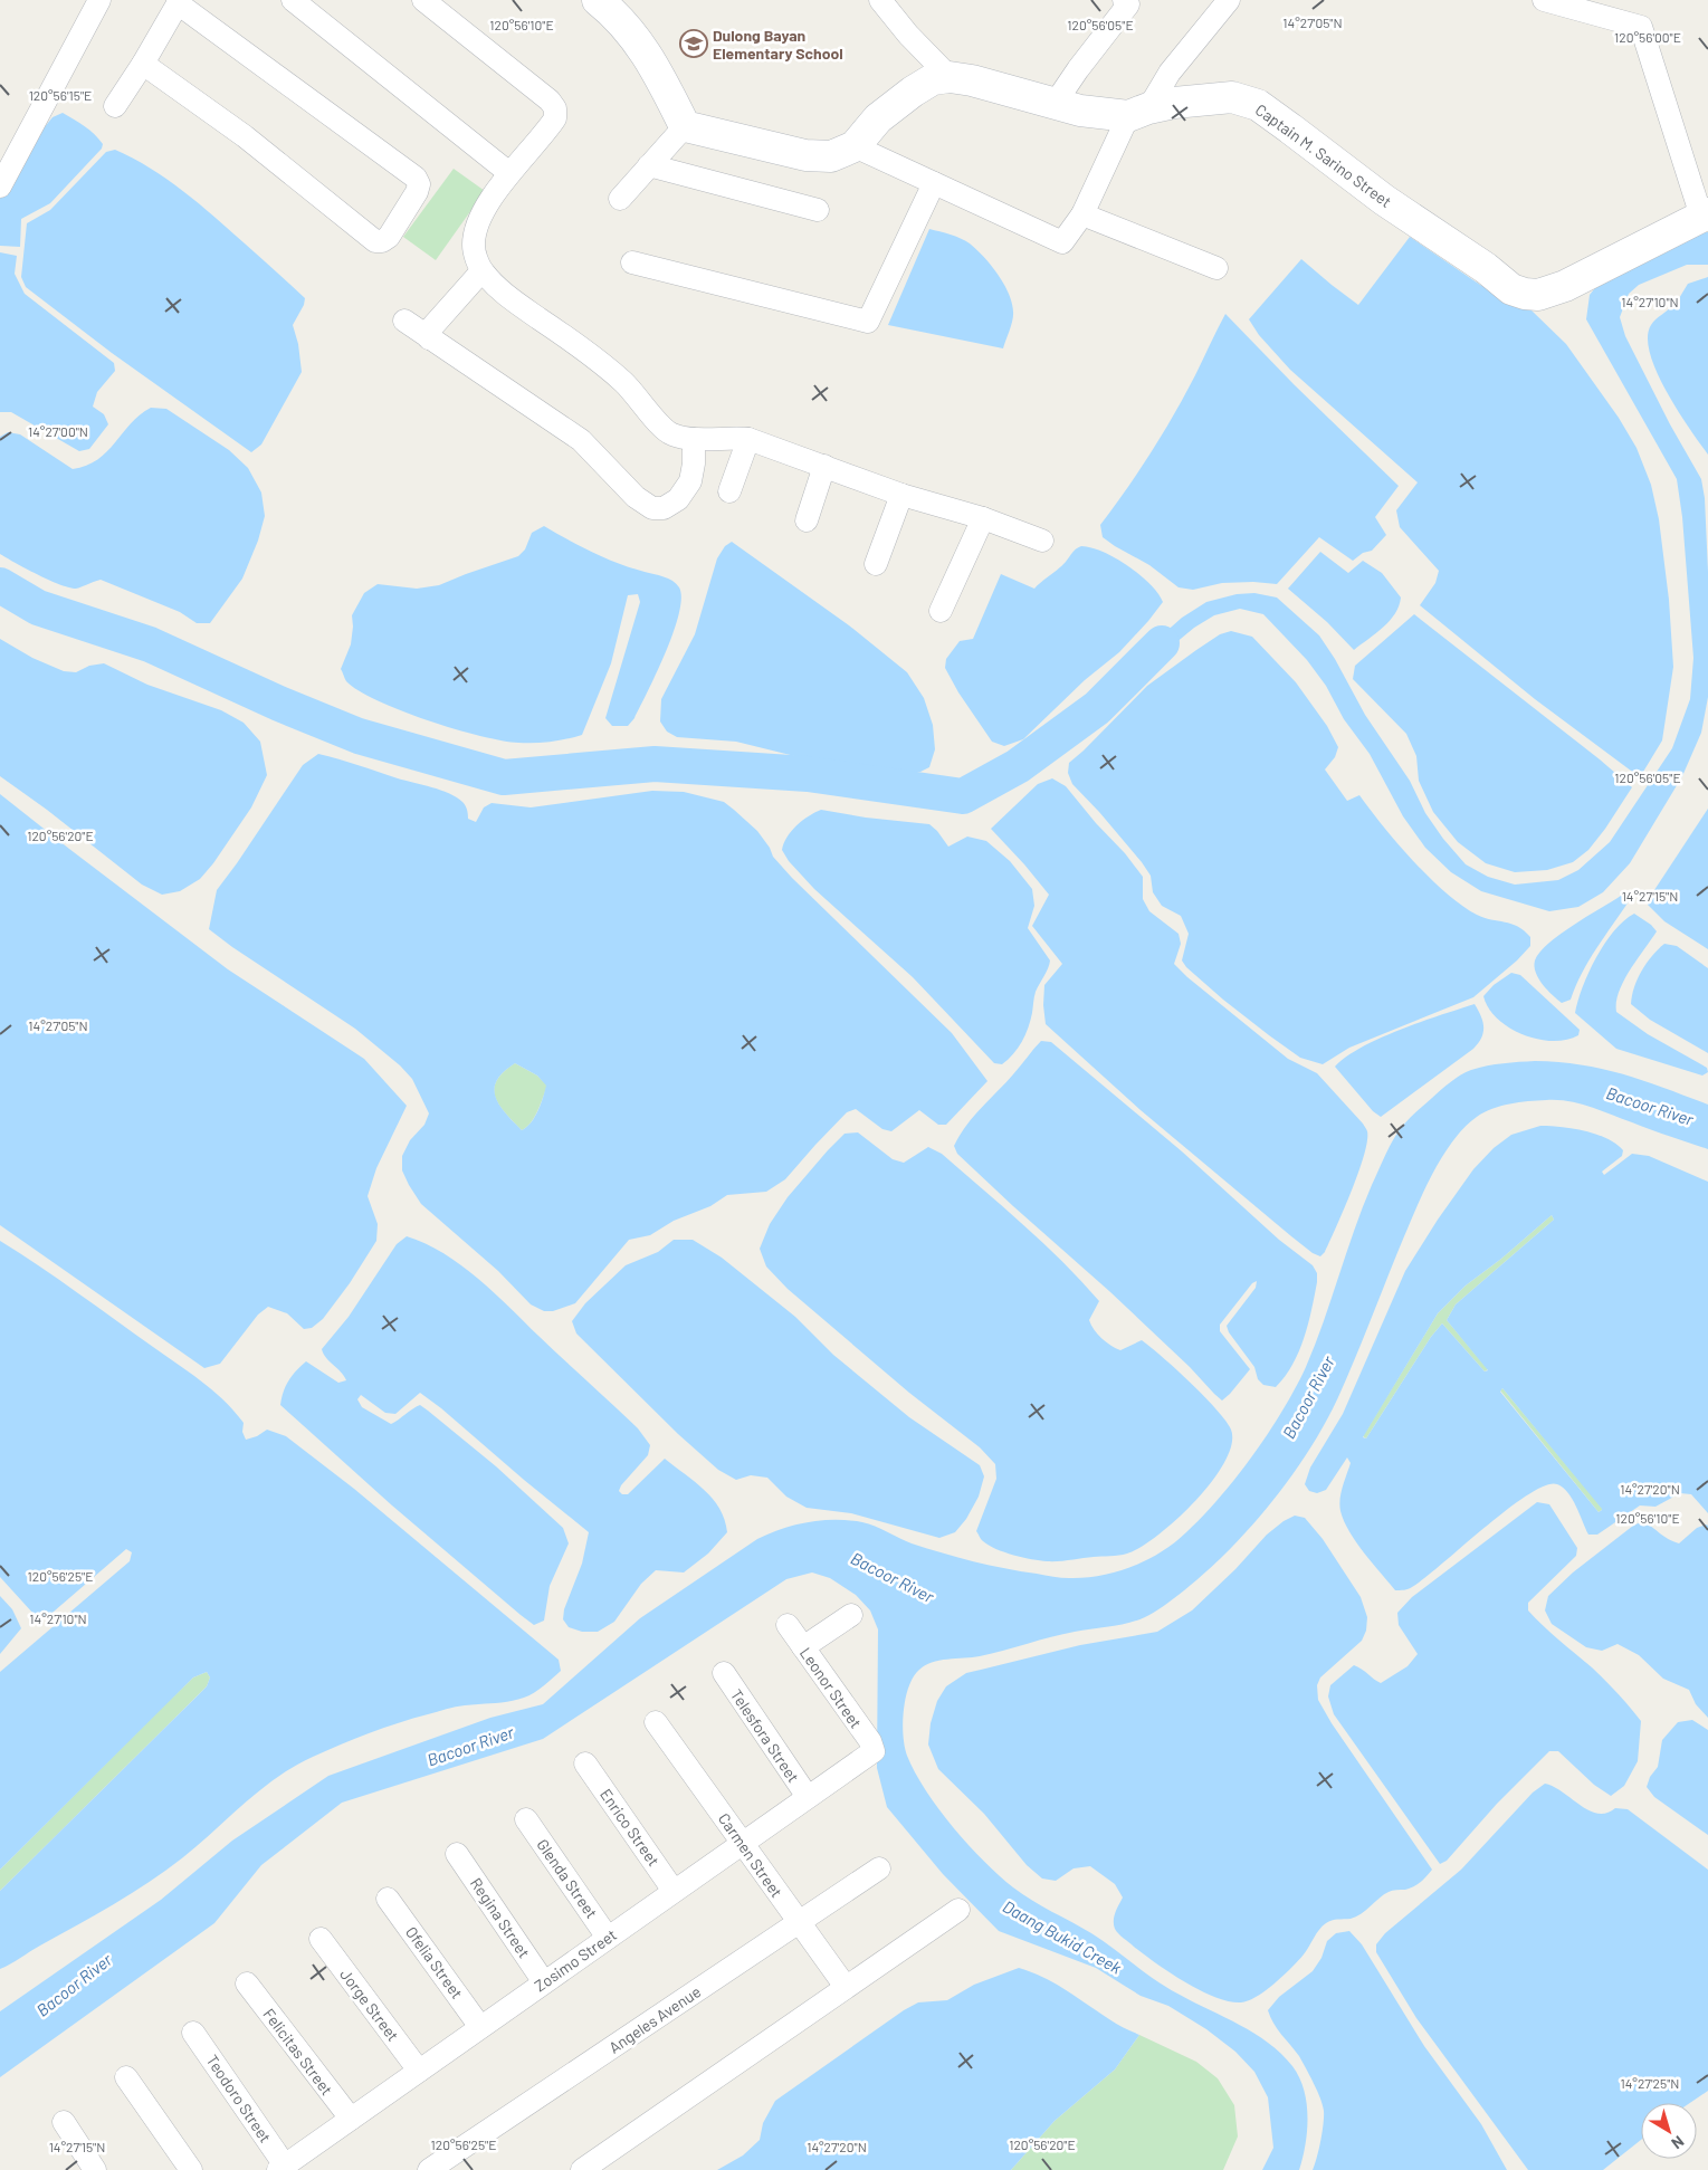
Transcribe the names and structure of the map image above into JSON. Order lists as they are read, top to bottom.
{
  "streets": {
    "street": [
      "Captain M. Sarino Street",
      "Leonor Street",
      "Telesfora Street",
      "Enrico Street",
      "Carmen Street",
      "Glenda Street",
      "Regina Street",
      "Zosimo Street",
      "Ofelia Street",
      "Jorge Street",
      "Angeles Avenue",
      "Felicitas Street",
      "Teodoro Street"
    ]
  },
  "crossings": [
    ["Leonor Street", "Zosimo Street"],
    ["Telesfora Street", "Zosimo Street"],
    ["Enrico Street", "Zosimo Street"],
    ["Carmen Street", "Zosimo Street"],
    ["Carmen Street", "Angeles Avenue"],
    ["Glenda Street", "Zosimo Street"],
    ["Regina Street", "Zosimo Street"],
    ["Zosimo Street", "Ofelia Street"],
    ["Zosimo Street", "Jorge Street"],
    ["Zosimo Street", "Felicitas Street"],
    ["Zosimo Street", "Teodoro Street"]
  ],
  "water": ["Bacoor River", "Daang Bukid Creek"],
  "places": {
    "school or university": ["Dulong Bayan Elementary School"]
  },
  "north": "bottom right",
  "coordinates": [
    "14°27'05\"N",
    "120°56'10\"E",
    "120°56'05\"E",
    "120°56'00\"E",
    "120°56'15\"E",
    "14°27'10\"N",
    "14°27'00\"N",
    "120°56'20\"E",
    "14°27'15\"N",
    "14°27'20\"N",
    "120°56'25\"E",
    "14°27'25\"N"
  ]
}
